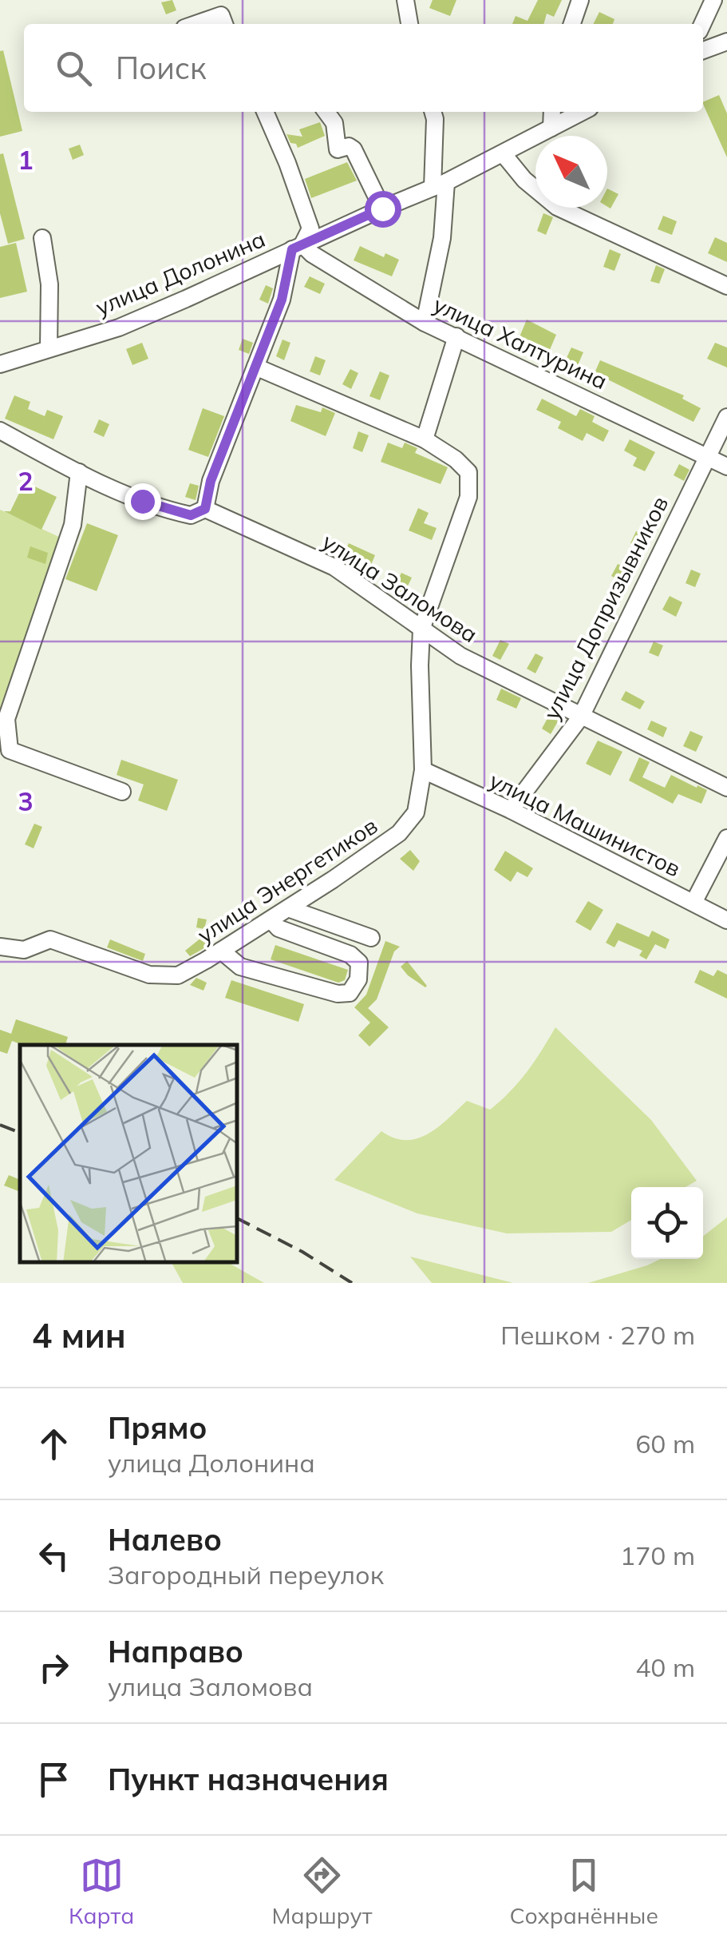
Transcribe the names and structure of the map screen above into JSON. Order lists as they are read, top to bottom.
{
  "streets": {
    "street": [
      "улица Долонина",
      "улица Халтурина",
      "улица Заломова",
      "улица Допризывников",
      "улица Машинистов",
      "улица Энергетиков"
    ]
  },
  "crossings": [
    ["улица Долонина", "улица Халтурина"],
    ["улица Халтурина", "улица Допризывников"],
    ["улица Заломова", "улица Допризывников"],
    ["улица Заломова", "улица Энергетиков"],
    ["улица Допризывников", "улица Машинистов"],
    ["улица Машинистов", "улица Энергетиков"]
  ],
  "north": "top left",
  "page": {
    "search": "Поиск",
    "heading": ["4 мин", "Пешком · 270 m"],
    "list": [
      ["Прямо", "улица Долонина", "60 m"],
      ["Налево", "Загородный переулок", "170 m"],
      ["Направо", "улица Заломова", "40 m"],
      "Пункт назначения"
    ],
    "nav": ["Карта", "Маршрут", "Сохранённые"]
  },
  "grid": {
    "rows": ["1", "2", "3"]
  }
}
